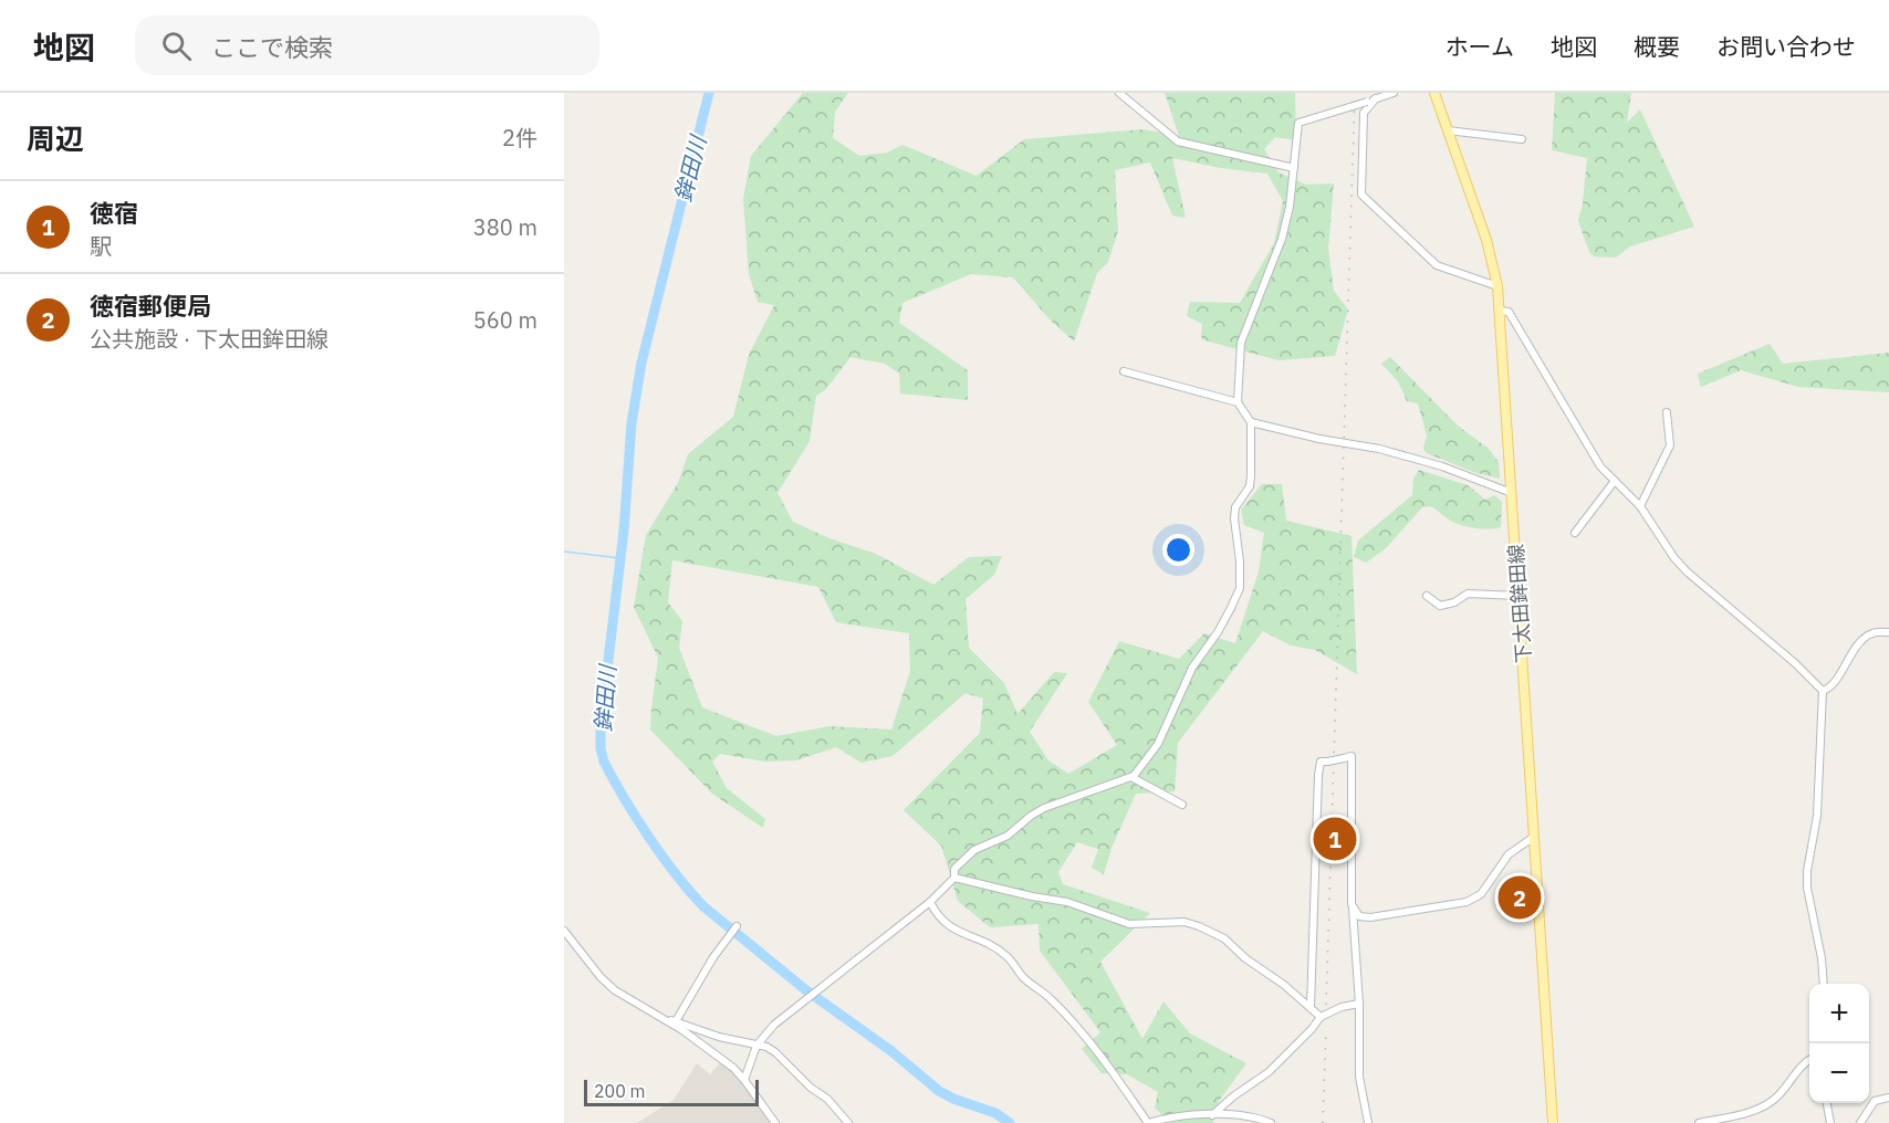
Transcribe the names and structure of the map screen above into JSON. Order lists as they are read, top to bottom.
{
  "streets": {
    "main road": ["下太田鉾田線"]
  },
  "water": ["鉾田川"],
  "scale_bar": "200 m",
  "page": {
    "header": "地図",
    "search": "ここで検索",
    "nav": [
      "ホーム",
      "地図",
      "概要",
      "お問い合わせ"
    ],
    "heading": ["周辺", "2件"],
    "list": [
      {
        "mark": "1",
        "name": "徳宿",
        "note": "駅",
        "value": "380 m"
      },
      {
        "mark": "2",
        "name": "徳宿郵便局",
        "note": "公共施設 · 下太田鉾田線",
        "value": "560 m"
      }
    ],
    "pins": ["1", "2"],
    "map_buttons": ["+", "−"],
    "scale": "200 m"
  }
}
